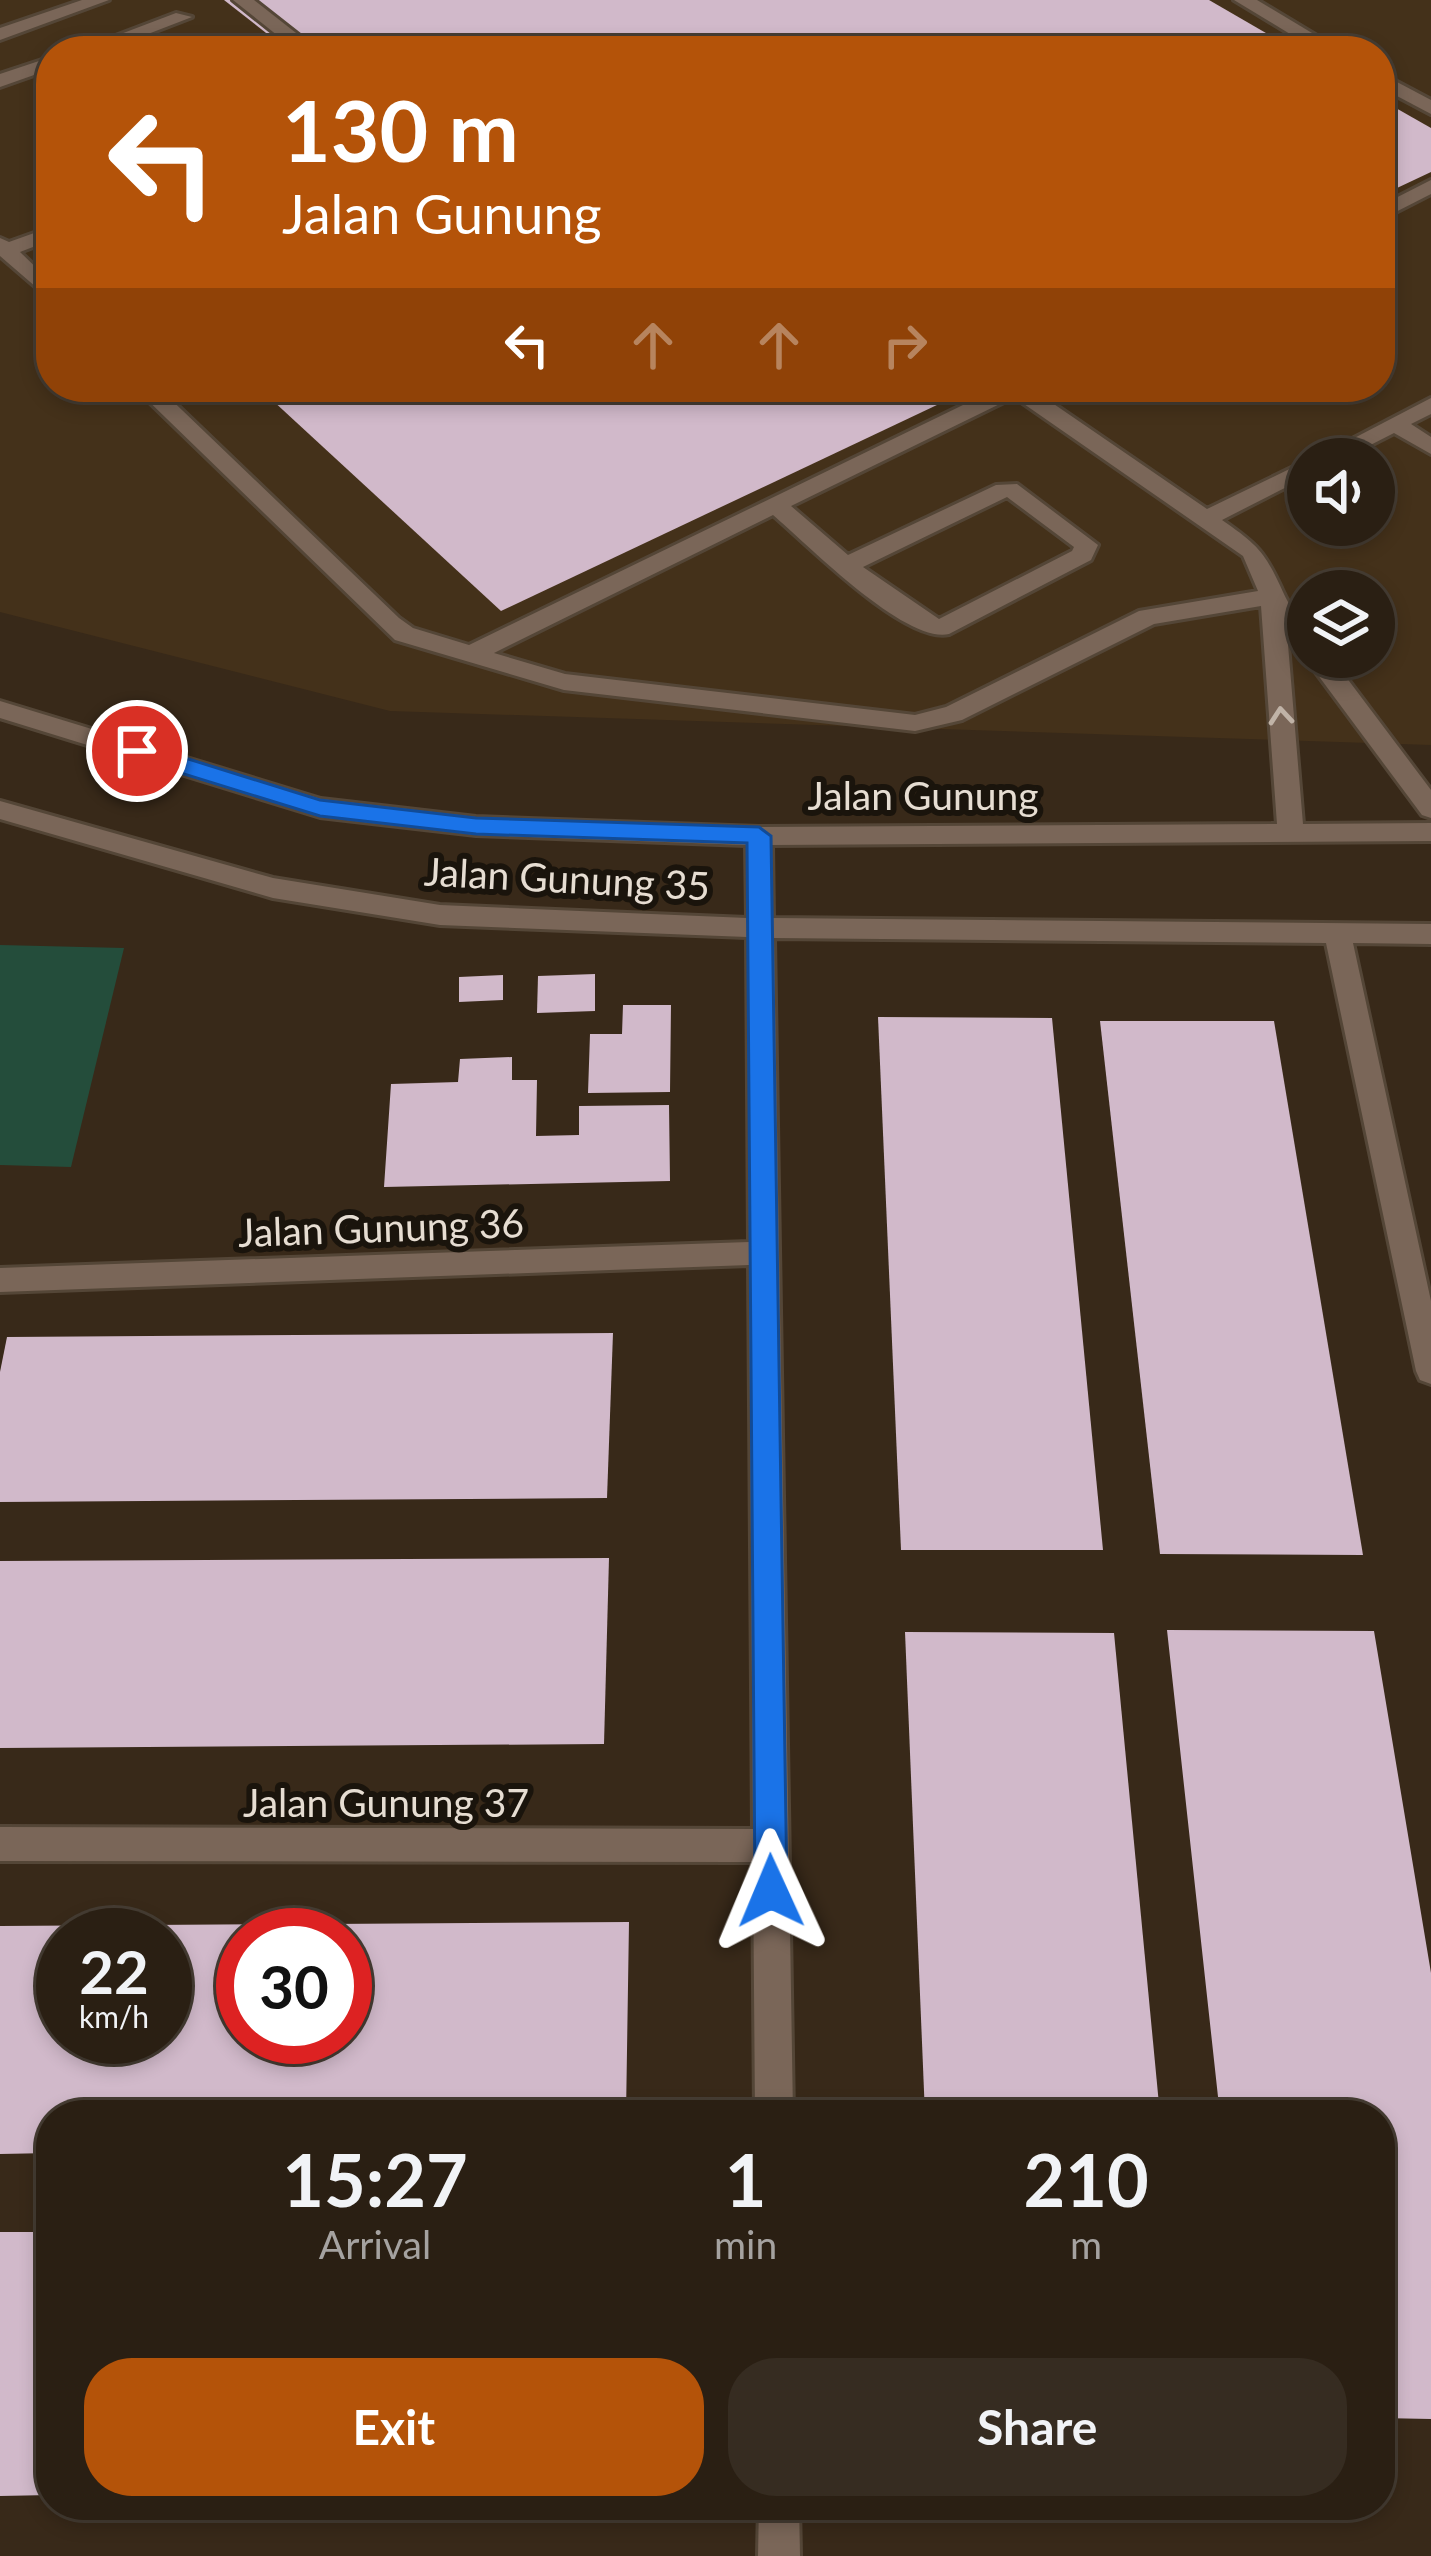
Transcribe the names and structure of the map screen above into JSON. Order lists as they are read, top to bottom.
{
  "streets": {
    "street": [
      "Jalan Gunung",
      "Jalan Gunung 35",
      "Jalan Gunung 36",
      "Jalan Gunung 37"
    ]
  },
  "page": {
    "turn": ["130 m", "Jalan Gunung"],
    "speed": "22 km/h",
    "limit": "30",
    "eta": [
      "15:27",
      "Arrival",
      "1",
      "min",
      "210",
      "m"
    ],
    "buttons": ["Exit", "Share"]
  }
}
